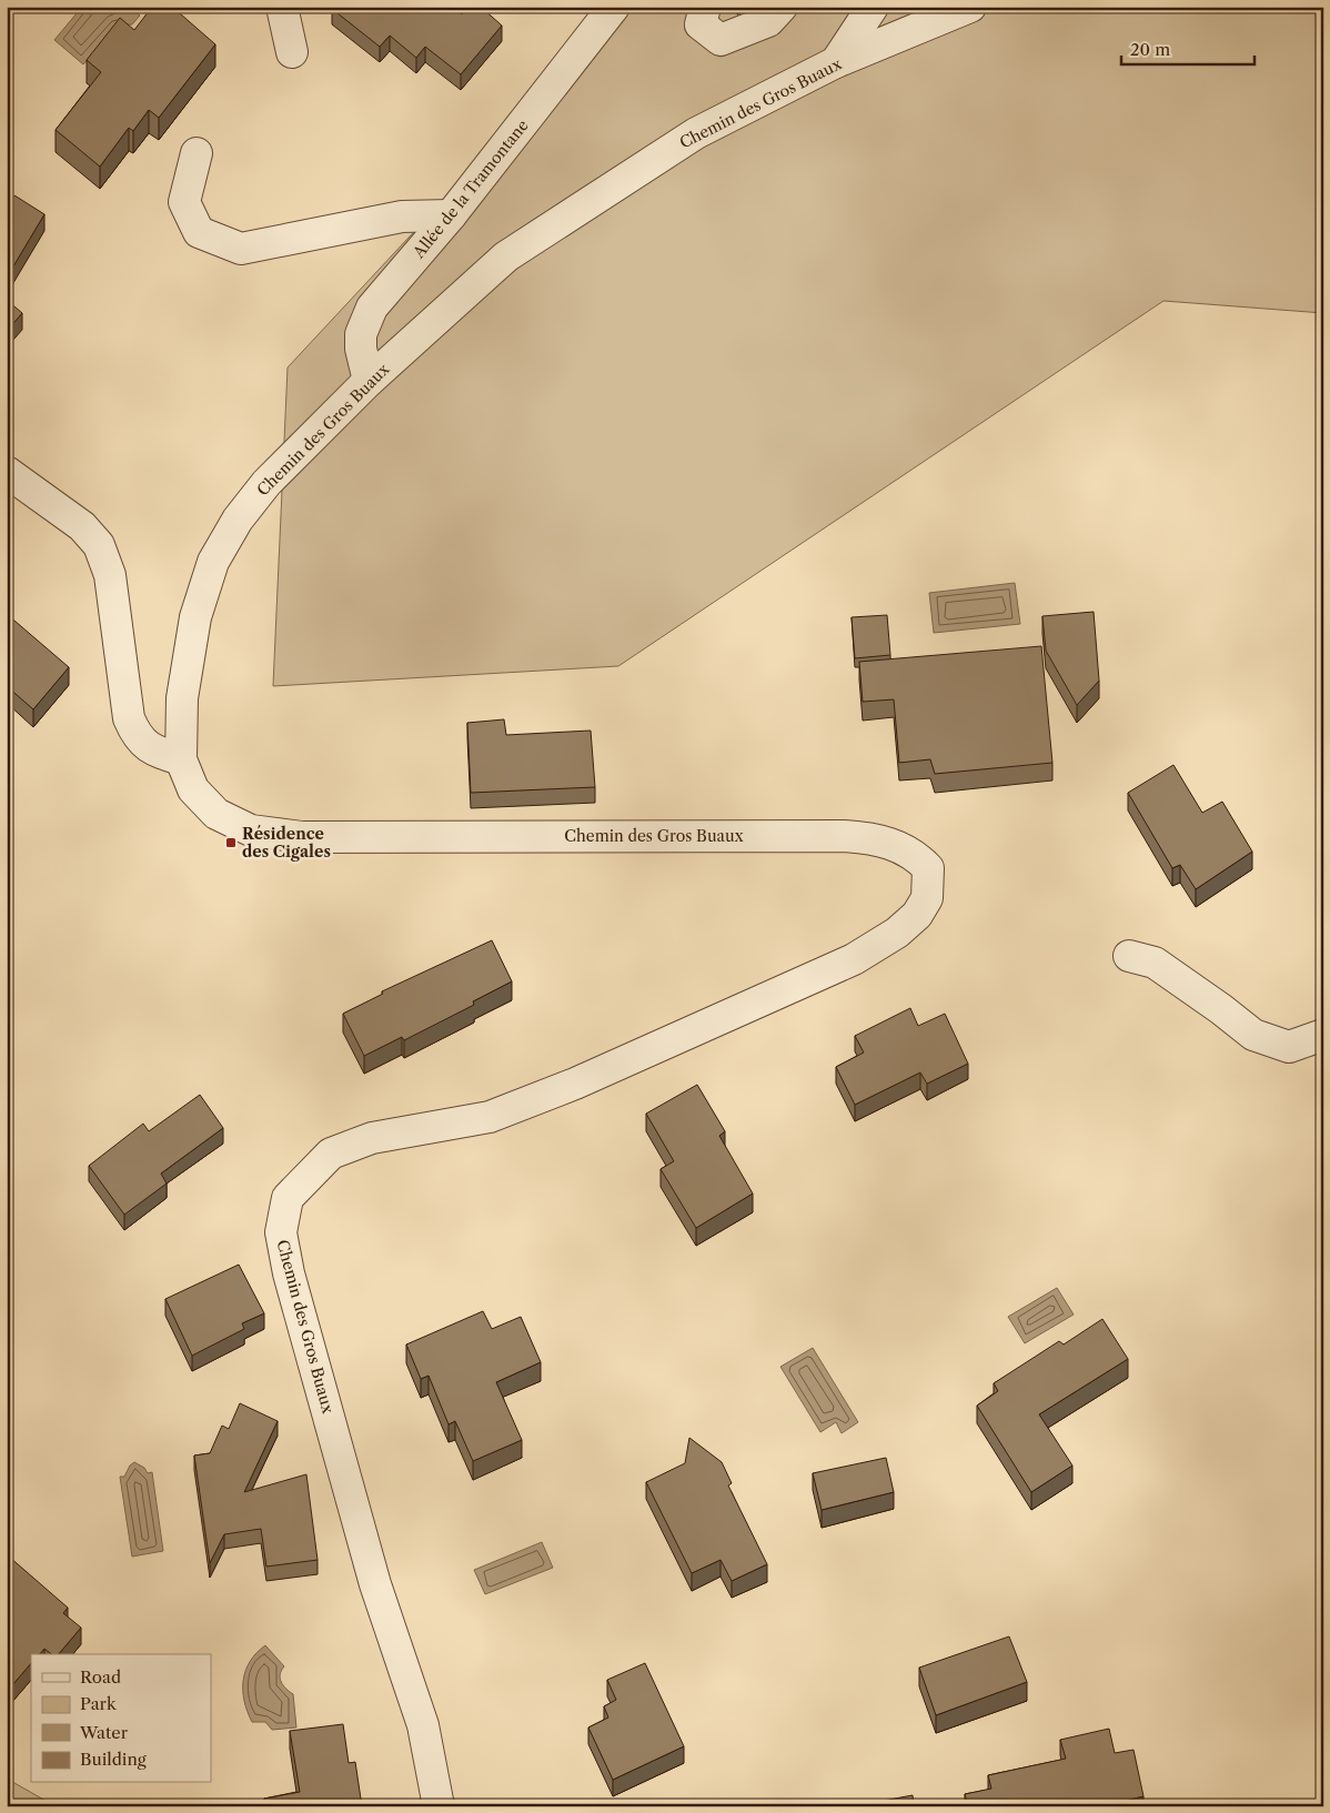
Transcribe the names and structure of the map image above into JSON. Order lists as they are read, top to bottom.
{
  "streets": {
    "street": ["Chemin des Gros Buaux", "Allée de la Tramontane"]
  },
  "crossings": [
    ["Chemin des Gros Buaux", "Allée de la Tramontane"]
  ],
  "places": {
    "transit": ["Résidence des Cigales"]
  },
  "legend": [
    "Road",
    "Park",
    "Water",
    "Building"
  ],
  "scale_bar": "20 m"
}
